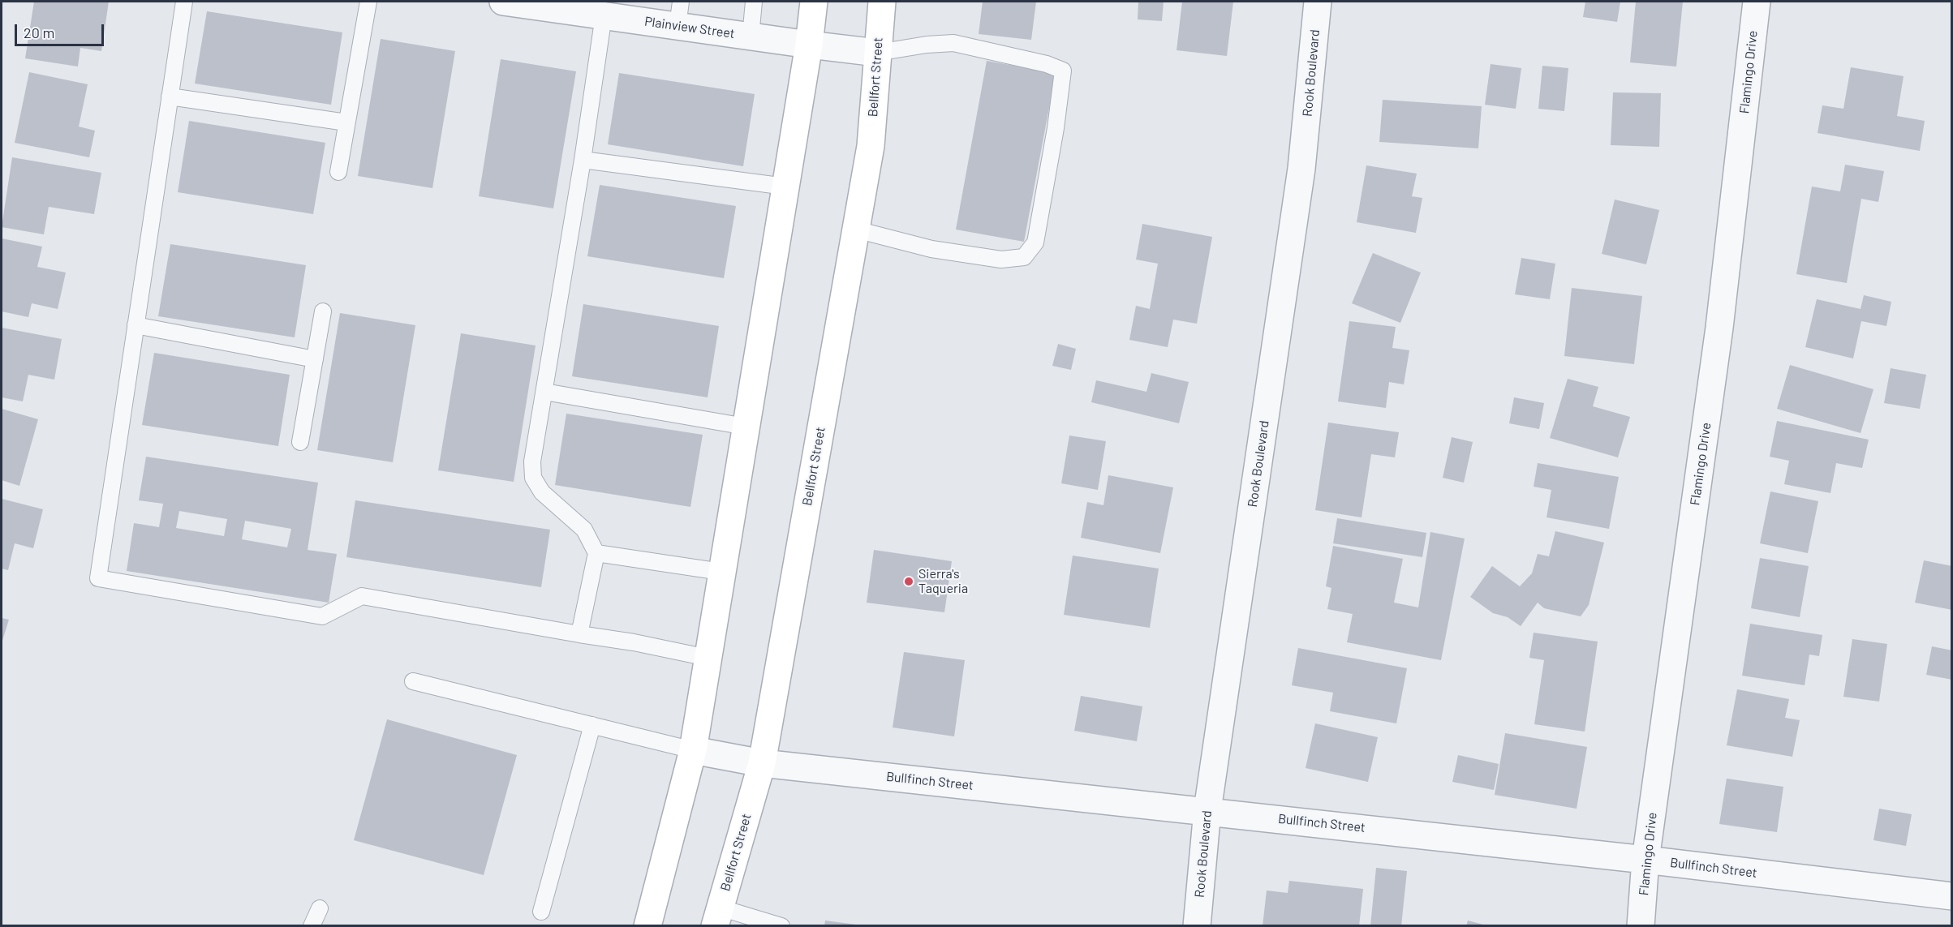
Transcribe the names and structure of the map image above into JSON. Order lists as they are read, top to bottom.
{
  "streets": {
    "main road": ["Bellfort Street"],
    "street": [
      "Plainview Street",
      "Flamingo Drive",
      "Rook Boulevard",
      "Bullfinch Street"
    ]
  },
  "crossings": [
    ["Plainview Street", "Bellfort Street"],
    ["Flamingo Drive", "Bullfinch Street"],
    ["Rook Boulevard", "Bullfinch Street"],
    ["Bellfort Street", "Bullfinch Street"]
  ],
  "places": ["Sierra's Taqueria"],
  "scale_bar": "20 m"
}
